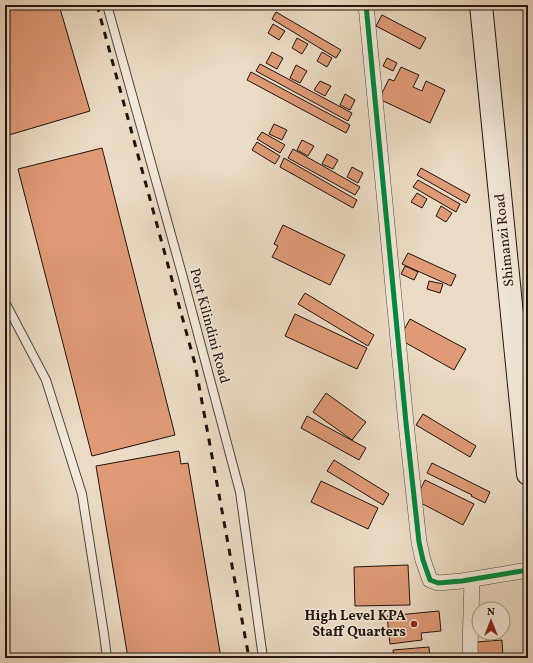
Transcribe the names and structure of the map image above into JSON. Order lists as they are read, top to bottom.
{
  "streets": {
    "main road": ["Shimanzi Road"],
    "lane": ["Port Kilindini Road"]
  },
  "places": ["High Level KPA Staff Quarters"],
  "north": "top"
}
